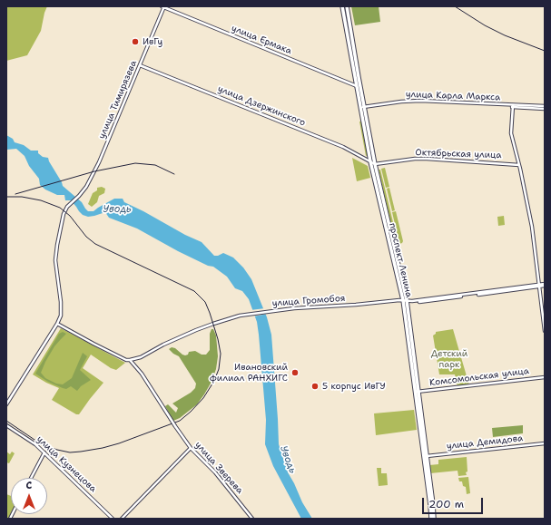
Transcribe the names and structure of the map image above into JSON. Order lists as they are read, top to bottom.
{
  "streets": {
    "highway": ["проспект Ленина"],
    "main road": [
      "улица Ермака",
      "улица Карла Маркса",
      "улица Тимирязева",
      "улица Дзержинского",
      "Октябрьская улица",
      "улица Громобоя",
      "Комсомольская улица",
      "улица Демидова",
      "улица Кузнецова",
      "улица Зверева"
    ]
  },
  "crossings": [
    ["улица Ермака", "улица Тимирязева"],
    ["улица Ермака", "проспект Ленина"],
    ["улица Карла Маркса", "проспект Ленина"],
    ["улица Тимирязева", "улица Дзержинского"],
    ["улица Дзержинского", "Октябрьская улица"],
    ["улица Дзержинского", "проспект Ленина"],
    ["Октябрьская улица", "проспект Ленина"],
    ["проспект Ленина", "улица Громобоя"],
    ["проспект Ленина", "Комсомольская улица"],
    ["проспект Ленина", "улица Демидова"],
    ["улица Громобоя", "улица Зверева"]
  ],
  "water": ["Уводь"],
  "parks": ["Детский парк"],
  "places": ["ИвГу", "Ивановский филиал РАНХИГС", "5 корпус ИвГУ"],
  "scale_bar": "200 m",
  "north": "top"
}
